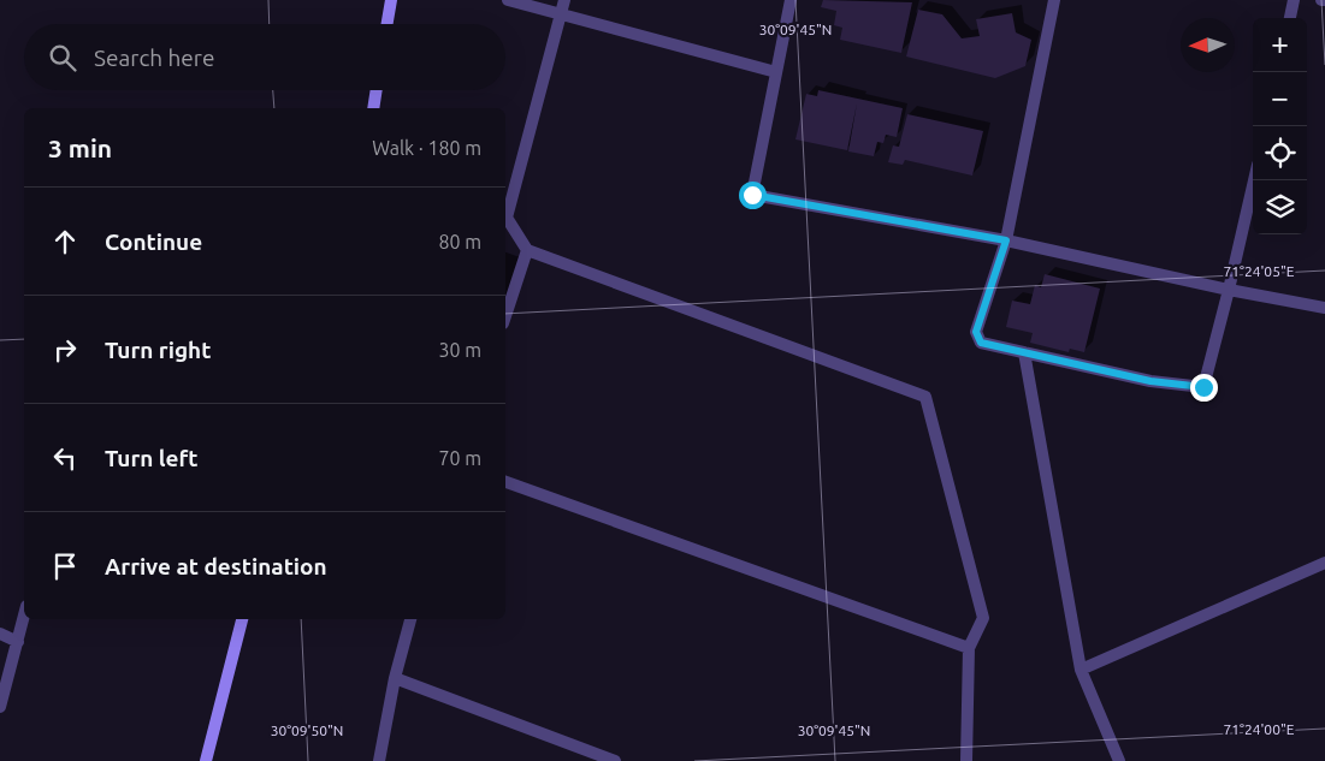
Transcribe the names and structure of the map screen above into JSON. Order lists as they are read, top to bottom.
{
  "north": "left",
  "page": {
    "map_buttons": ["+", "−"],
    "search": "Search here",
    "heading": ["3 min", "Walk · 180 m"],
    "list": [
      ["Continue", "80 m"],
      ["Turn right", "30 m"],
      ["Turn left", "70 m"],
      "Arrive at destination"
    ]
  },
  "coordinates": [
    "30°09'45\"N",
    "71°24'05\"E",
    "71°24'00\"E",
    "30°09'50\"N"
  ]
}
